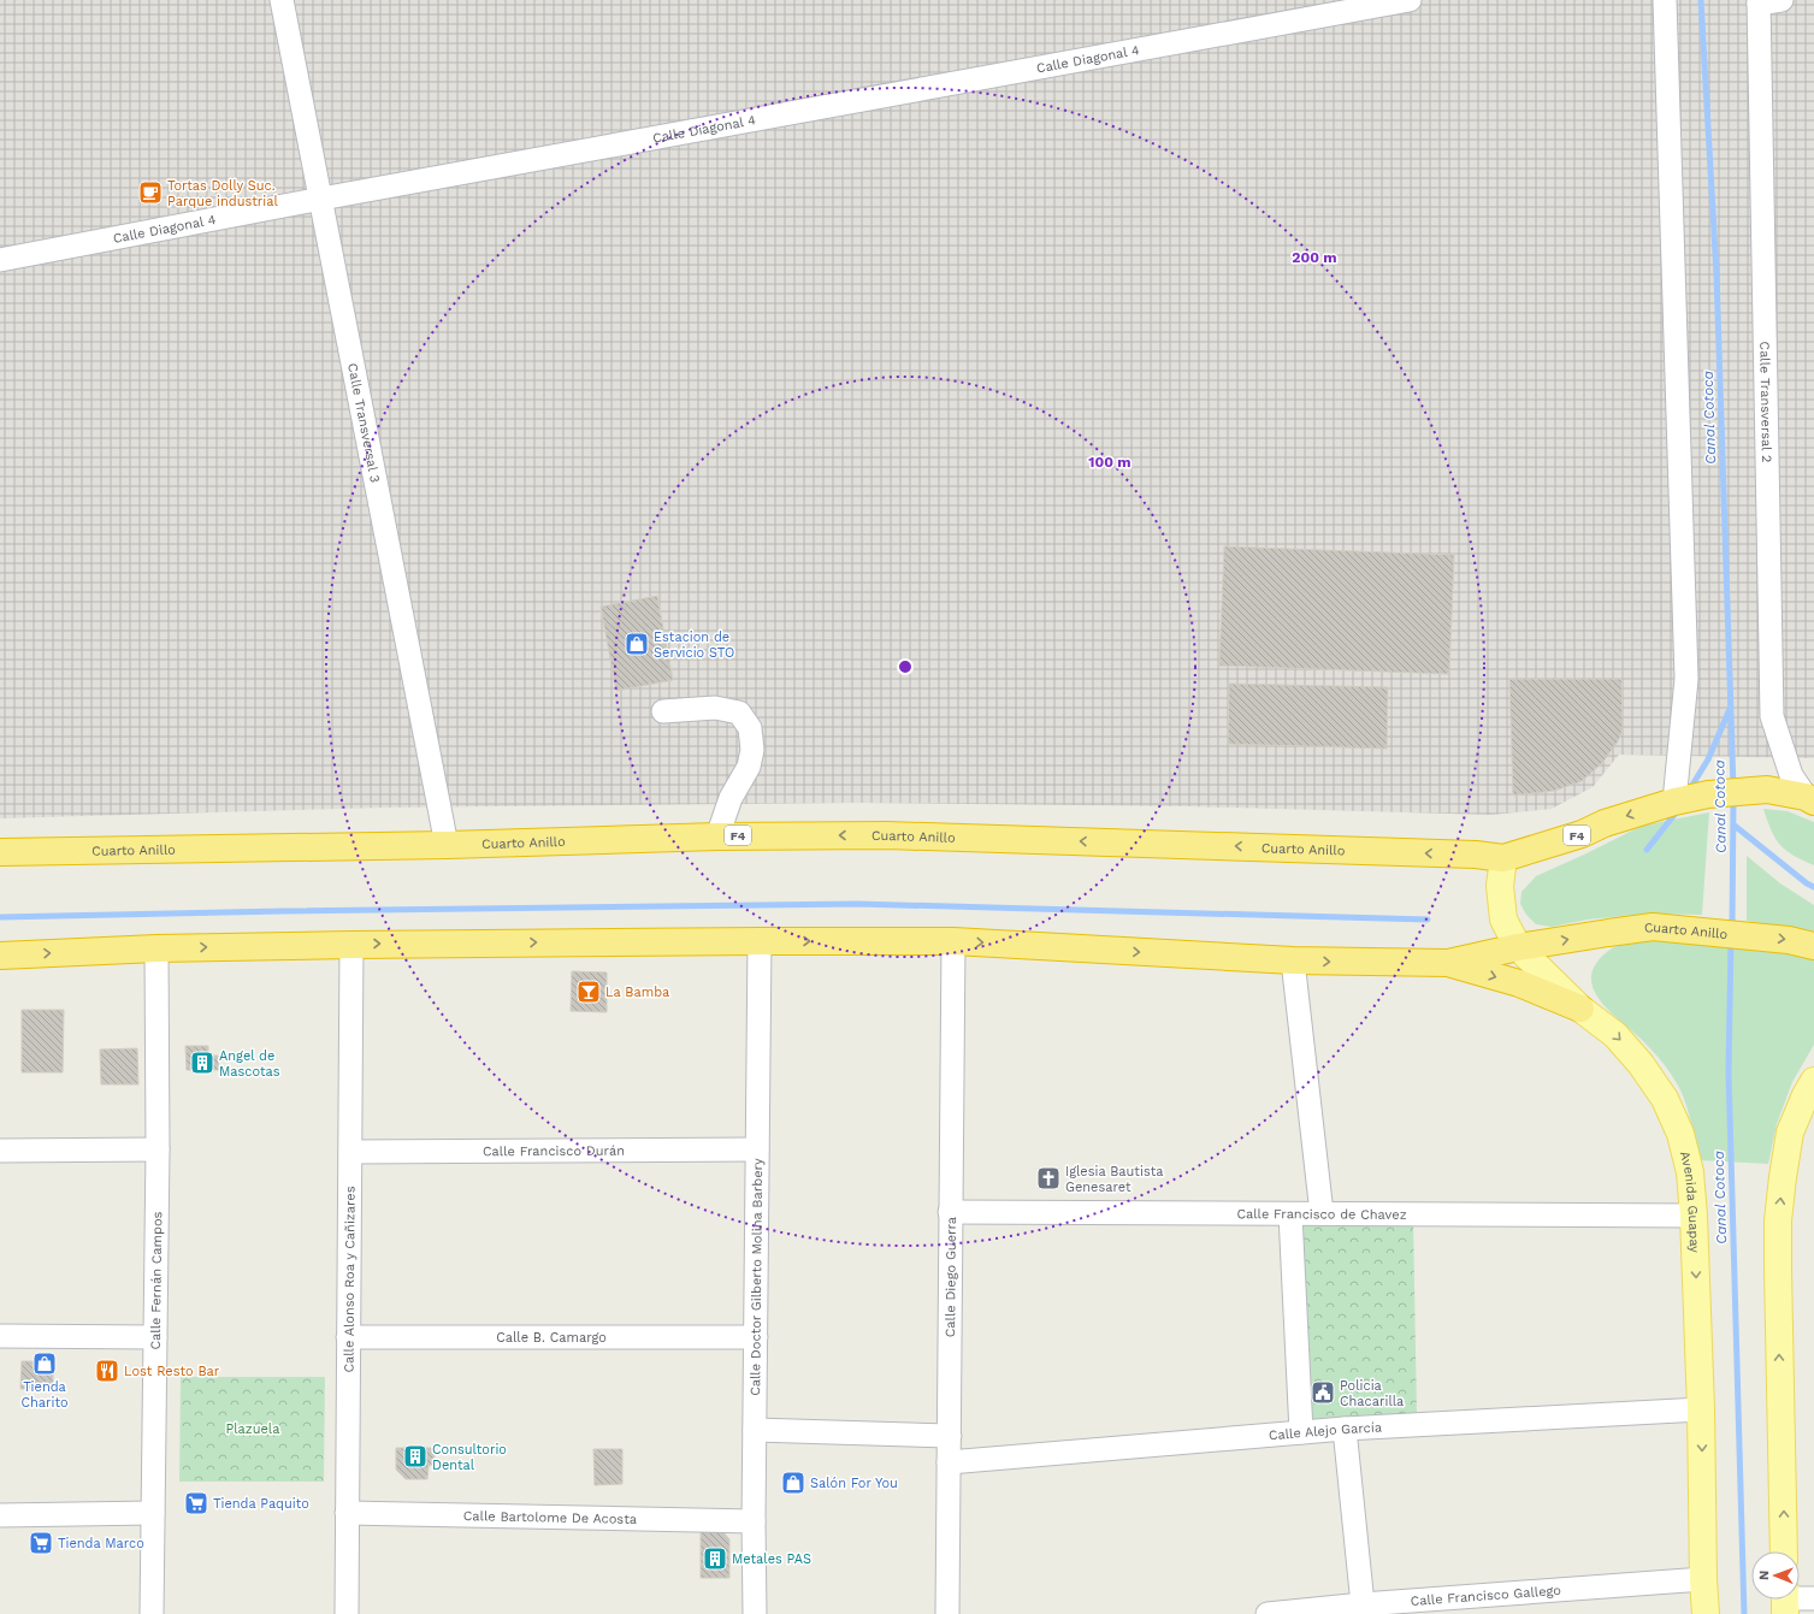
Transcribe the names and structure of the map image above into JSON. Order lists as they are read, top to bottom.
{
  "streets": {
    "highway": ["F4", "Cuarto Anillo"],
    "main road": ["Avenida Guapay"],
    "street": [
      "Calle Diagonal 4",
      "Calle Transversal 2",
      "Calle Transversal 3",
      "Calle Francisco Durán",
      "Calle Francisco de Chavez",
      "Calle Doctor Gilberto Molina Barbery",
      "Calle Diego Guerra",
      "Calle Alonso Roa y Cañizares",
      "Calle Fernán Campos",
      "Calle B. Camargo",
      "Calle Alejo García",
      "Calle Bartolome De Acosta",
      "Calle Francisco Gallego"
    ]
  },
  "crossings": [
    ["Calle Diagonal 4", "Calle Transversal 3"],
    ["Calle Transversal 2", "Cuarto Anillo"],
    ["Calle Transversal 3", "Cuarto Anillo"],
    ["Cuarto Anillo", "Avenida Guapay"],
    ["Cuarto Anillo", "Calle Doctor Gilberto Molina Barbery"],
    ["Cuarto Anillo", "Calle Diego Guerra"],
    ["Cuarto Anillo", "Calle Alonso Roa y Cañizares"],
    ["Cuarto Anillo", "Calle Fernán Campos"],
    ["Calle Francisco Durán", "Calle Doctor Gilberto Molina Barbery"],
    ["Calle Francisco Durán", "Calle Alonso Roa y Cañizares"],
    ["Avenida Guapay", "Calle Francisco de Chavez"],
    ["Avenida Guapay", "Calle Alejo García"],
    ["Avenida Guapay", "Calle Francisco Gallego"],
    ["Calle Francisco de Chavez", "Calle Diego Guerra"],
    ["Calle Doctor Gilberto Molina Barbery", "Calle B. Camargo"],
    ["Calle Doctor Gilberto Molina Barbery", "Calle Bartolome De Acosta"],
    ["Calle Diego Guerra", "Calle Alejo García"],
    ["Calle Alonso Roa y Cañizares", "Calle B. Camargo"],
    ["Calle Alonso Roa y Cañizares", "Calle Bartolome De Acosta"]
  ],
  "water": ["Canal Cotoca"],
  "parks": ["Plazuela"],
  "places": {
    "cafe": ["Tortas Dolly Suc. Parque industrial"],
    "shop": ["Estacion de Servicio STO", "Tienda Charito", "Salón For You"],
    "bar": ["La Bamba"],
    "building": ["Angel de Mascotas", "Consultorio Dental", "Metales PAS"],
    "church": ["Iglesia Bautista Genesaret"],
    "restaurant": ["Lost Resto Bar"],
    "public building": ["Policia Chacarilla"],
    "supermarket": ["Tienda Paquito", "Tienda Marco"]
  },
  "north": "left",
  "rings": ["200 m", "100 m"]
}
